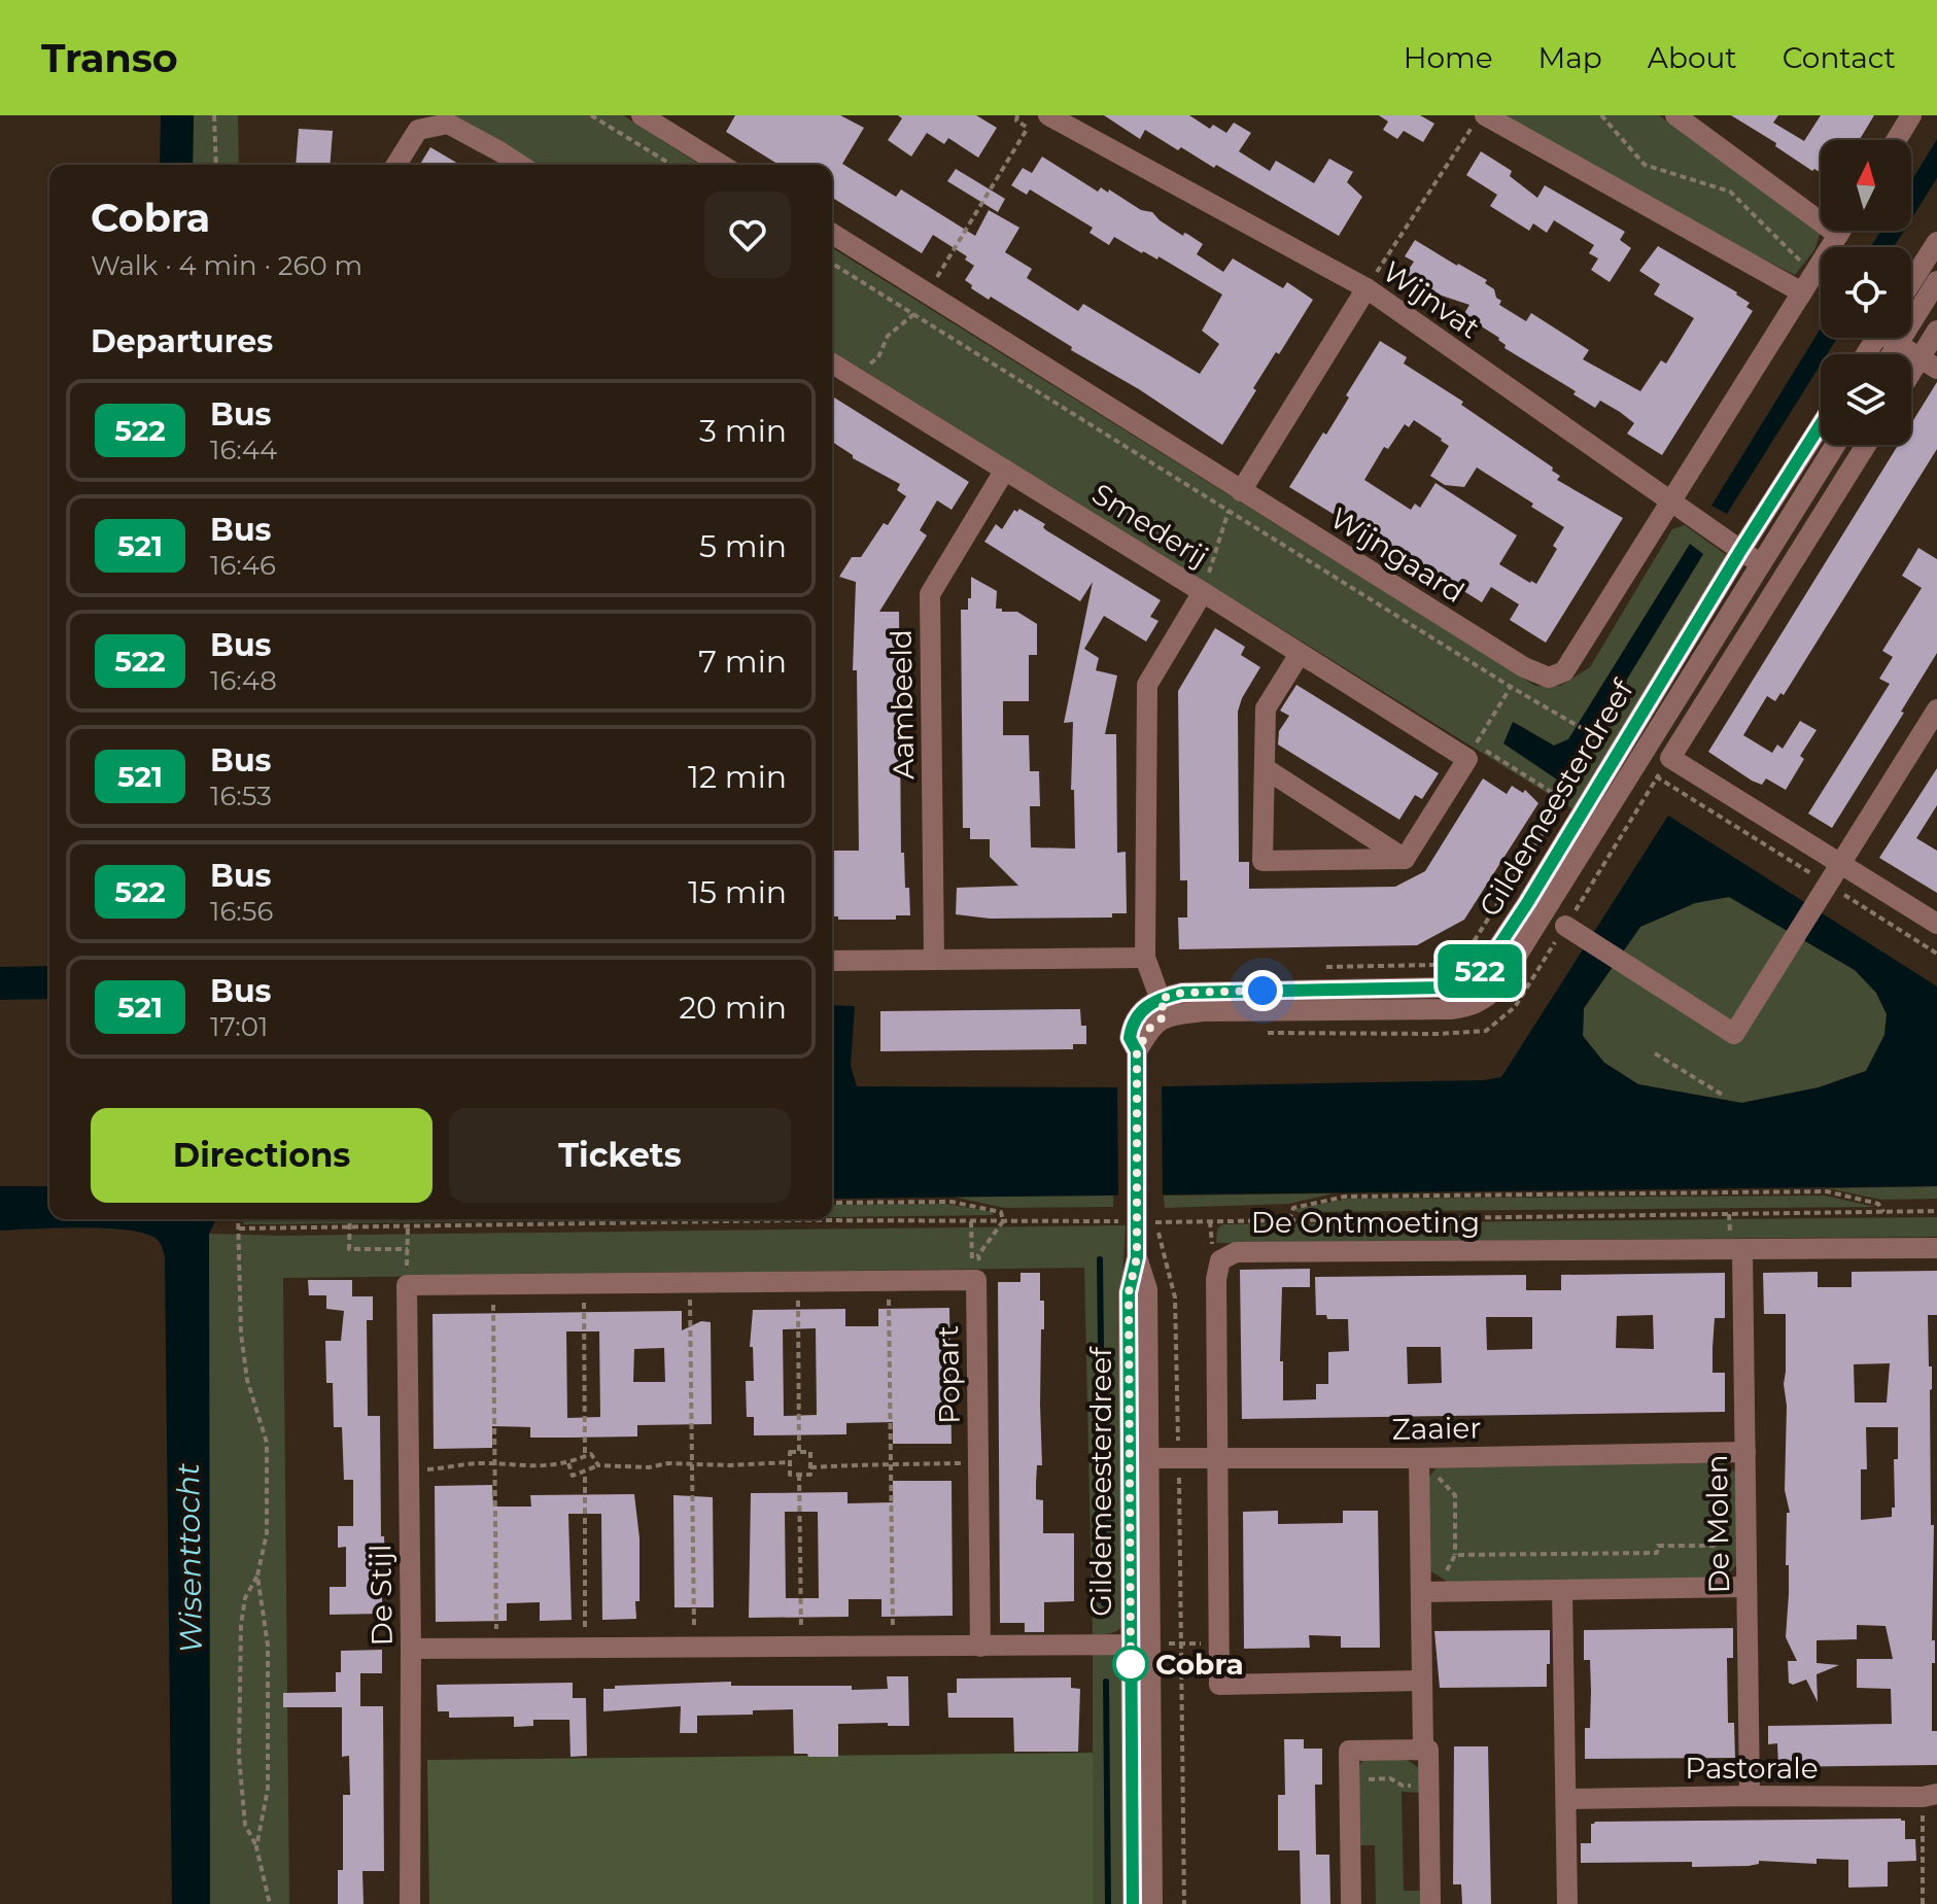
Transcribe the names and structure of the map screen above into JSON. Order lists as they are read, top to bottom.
{
  "streets": {
    "street": [
      "Wijnvat",
      "Smederij",
      "Wijngaard",
      "Aambeeld",
      "Gildemeesterdreef",
      "De Ontmoeting",
      "Popart",
      "Zaaier",
      "De Molen",
      "De Stijl",
      "Pastorale"
    ]
  },
  "crossings": [
    ["Wijnvat", "Wijngaard"],
    ["Wijnvat", "Gildemeesterdreef"],
    ["Smederij", "Aambeeld"],
    ["Smederij", "Gildemeesterdreef"],
    ["Gildemeesterdreef", "Zaaier"],
    ["De Ontmoeting", "Zaaier"],
    ["De Ontmoeting", "De Molen"],
    ["Zaaier", "De Molen"],
    ["De Molen", "Pastorale"]
  ],
  "water": ["Wisenttocht"],
  "places": ["Cobra"],
  "lines": ["bus line 522"],
  "north": "top",
  "page": {
    "header": "Transo",
    "nav": [
      "Home",
      "Map",
      "About",
      "Contact"
    ],
    "on_map": "522",
    "heading": [
      ["Cobra", "Walk · 4 min · 260 m"],
      "Departures"
    ],
    "list": [
      {
        "mark": "522",
        "name": "Bus",
        "note": "16:44",
        "value": "3 min"
      },
      {
        "mark": "521",
        "name": "Bus",
        "note": "16:46",
        "value": "5 min"
      },
      {
        "mark": "522",
        "name": "Bus",
        "note": "16:48",
        "value": "7 min"
      },
      {
        "mark": "521",
        "name": "Bus",
        "note": "16:53",
        "value": "12 min"
      },
      {
        "mark": "522",
        "name": "Bus",
        "note": "16:56",
        "value": "15 min"
      },
      {
        "mark": "521",
        "name": "Bus",
        "note": "17:01",
        "value": "20 min"
      }
    ],
    "buttons": ["Directions", "Tickets"]
  }
}
